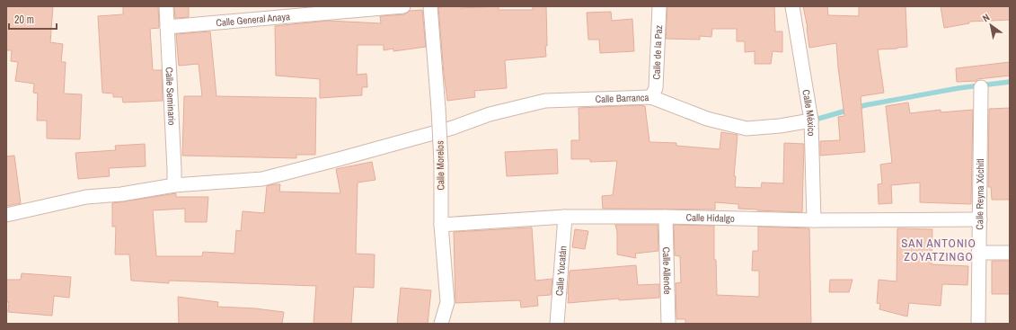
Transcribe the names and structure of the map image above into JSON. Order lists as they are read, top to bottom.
{
  "streets": {
    "street": [
      "Calle General Anaya",
      "Calle de la Paz",
      "Calle Seminario",
      "Calle Barranca",
      "Calle México",
      "Calle Morelos",
      "Calle Reyna Xóchitl",
      "Calle Hidalgo",
      "Calle Yucatán",
      "Calle Allende"
    ]
  },
  "crossings": [
    ["Calle General Anaya", "Calle Seminario"],
    ["Calle de la Paz", "Calle Barranca"],
    ["Calle Seminario", "Calle Barranca"],
    ["Calle Barranca", "Calle México"],
    ["Calle México", "Calle Hidalgo"],
    ["Calle Morelos", "Calle Hidalgo"],
    ["Calle Reyna Xóchitl", "Calle Hidalgo"],
    ["Calle Hidalgo", "Calle Yucatán"],
    ["Calle Hidalgo", "Calle Allende"]
  ],
  "districts": ["SAN ANTONIO ZOYATZINGO"],
  "scale_bar": "20 m",
  "north": "top left"
}
